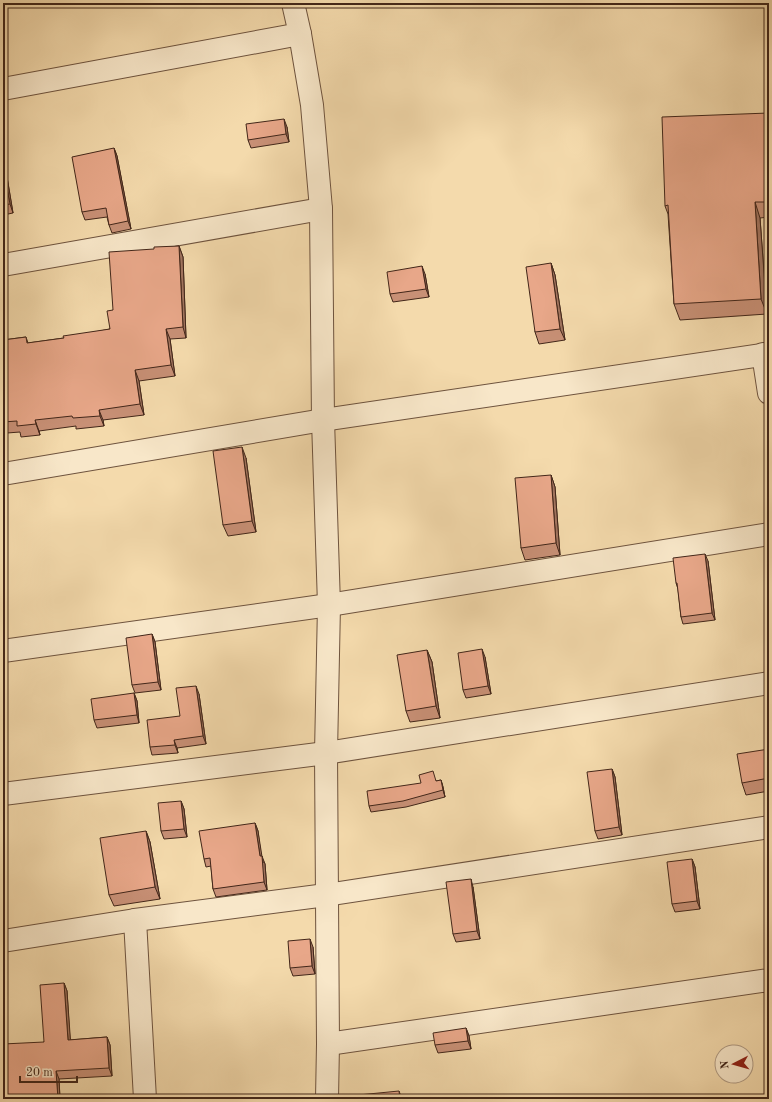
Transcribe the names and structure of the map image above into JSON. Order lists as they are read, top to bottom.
{
  "scale_bar": "20 m",
  "north": "left"
}
